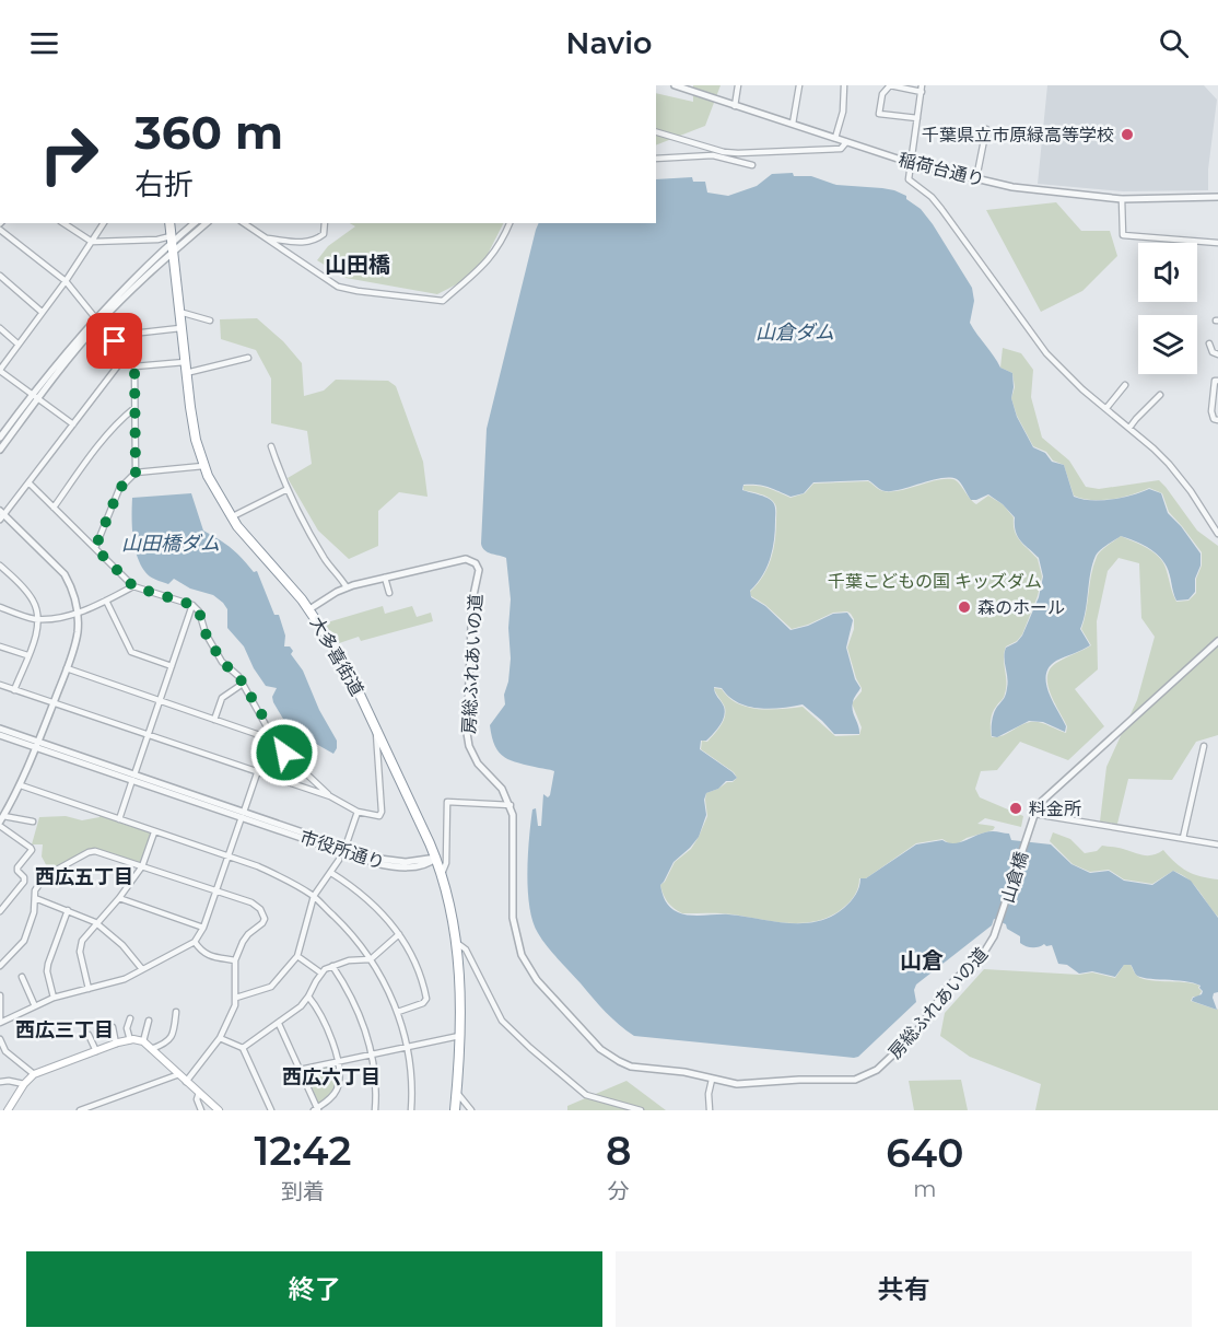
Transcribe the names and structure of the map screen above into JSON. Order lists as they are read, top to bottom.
{
  "streets": {
    "highway": ["大多喜街道"],
    "street": [
      "稲荷台通り",
      "房総ふれあいの道",
      "市役所通り",
      "山倉橋"
    ]
  },
  "crossings": [
    ["大多喜街道", "房総ふれあいの道"],
    ["大多喜街道", "市役所通り"],
    ["房総ふれあいの道", "山倉橋"]
  ],
  "districts": [
    "山田橋",
    "西広五丁目",
    "山倉",
    "西広三丁目",
    "西広六丁目"
  ],
  "water": ["山倉ダム", "山田橋ダム"],
  "parks": ["千葉こどもの国 キッズダム"],
  "places": ["千葉県立市原緑高等学校", "森のホール", "料金所"],
  "page": {
    "header": "Navio",
    "turn": ["360 m", "右折"],
    "eta": [
      "12:42",
      "到着",
      "8",
      "分",
      "640",
      "m"
    ],
    "buttons": ["終了", "共有"]
  }
}
